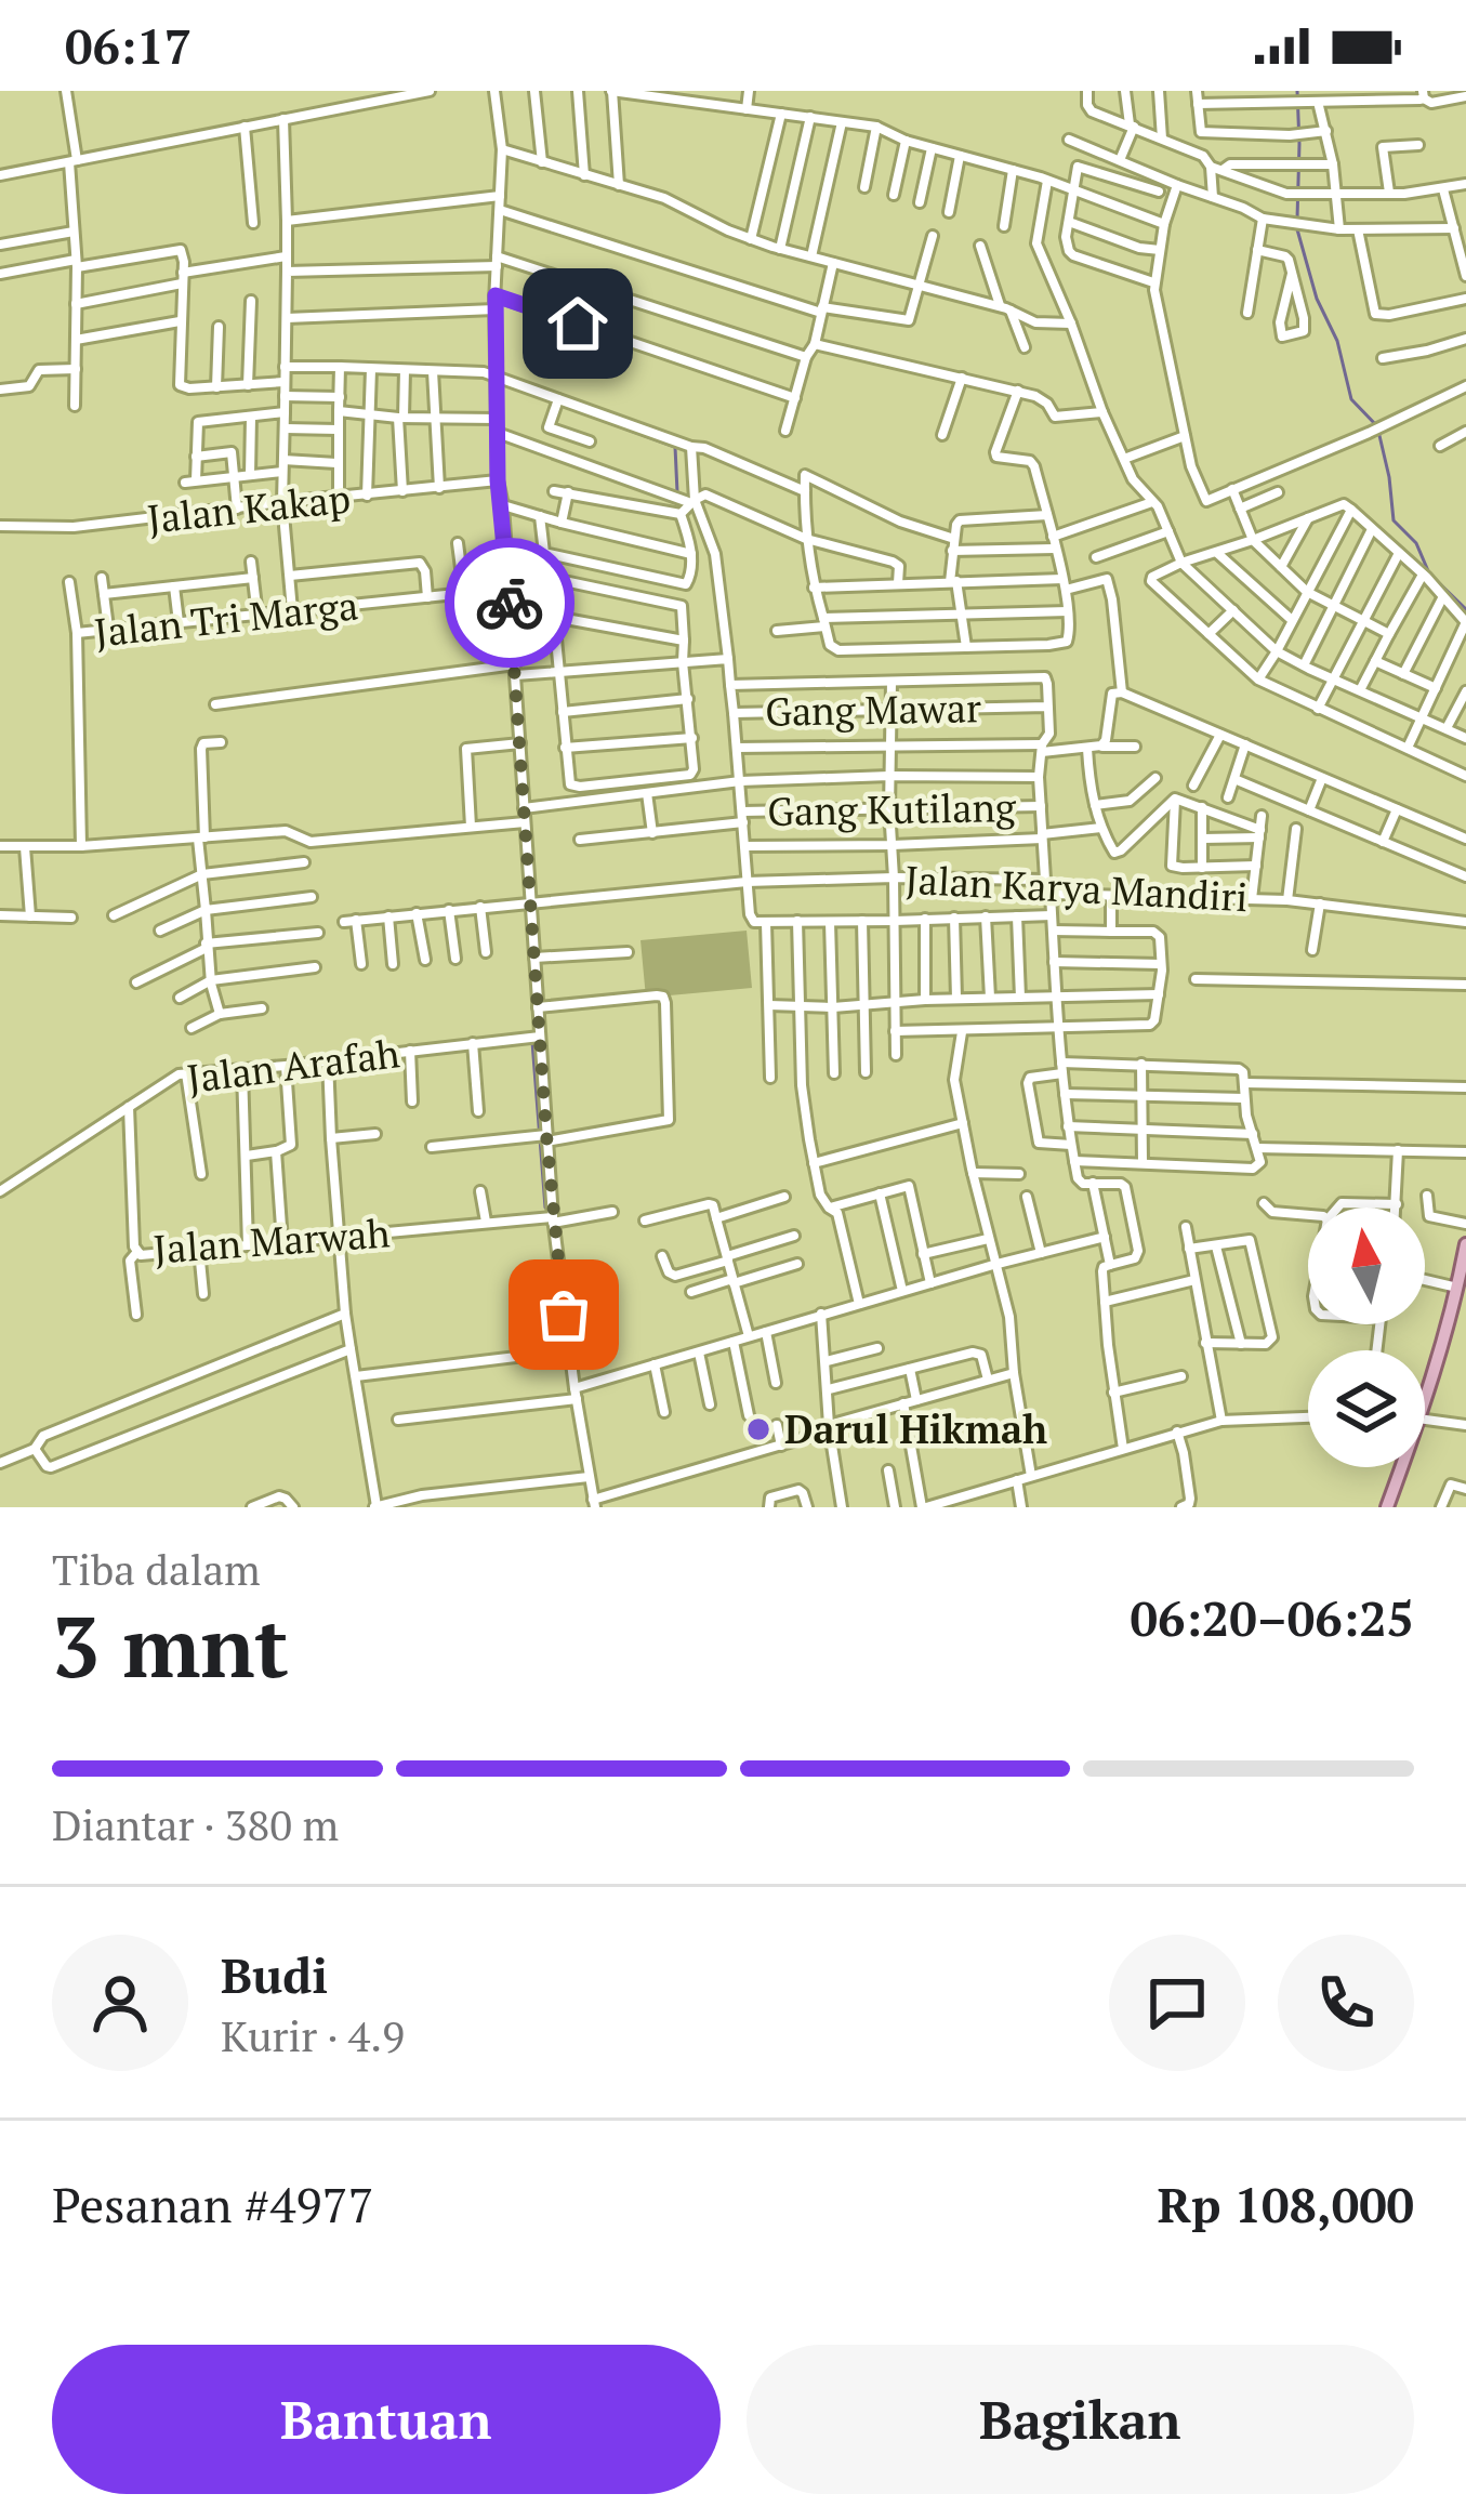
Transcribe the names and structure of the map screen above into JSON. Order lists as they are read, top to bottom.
{
  "streets": {
    "street": [
      "Jalan Kakap",
      "Jalan Tri Marga",
      "Gang Mawar",
      "Gang Kutilang",
      "Jalan Karya Mandiri",
      "Jalan Arafah",
      "Jalan Marwah"
    ]
  },
  "crossings": [
    ["Jalan Arafah", "Jalan Marwah"]
  ],
  "places": ["Darul Hikmah"],
  "north": "top",
  "page": {
    "status": "06:17",
    "heading": ["3 mnt", "Tiba dalam", "06:20–06:25"],
    "panel": [
      "Budi",
      "Kurir · 4.9",
      "Pesanan #4977",
      "Rp 108,000"
    ],
    "bar": "Diantar · 380 m",
    "buttons": ["Bantuan", "Bagikan"]
  }
}
